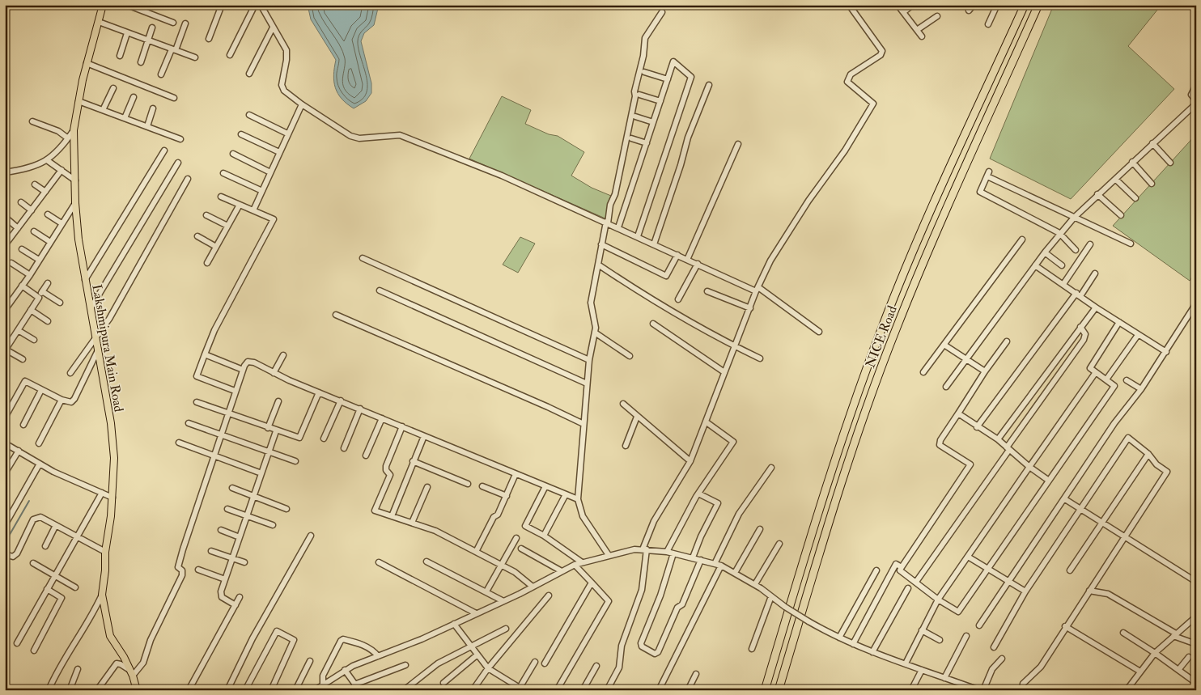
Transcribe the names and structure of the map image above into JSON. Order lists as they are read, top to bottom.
{
  "streets": {
    "highway": ["NICE Road"],
    "main road": ["Lakshmipura Main Road"]
  }
}
